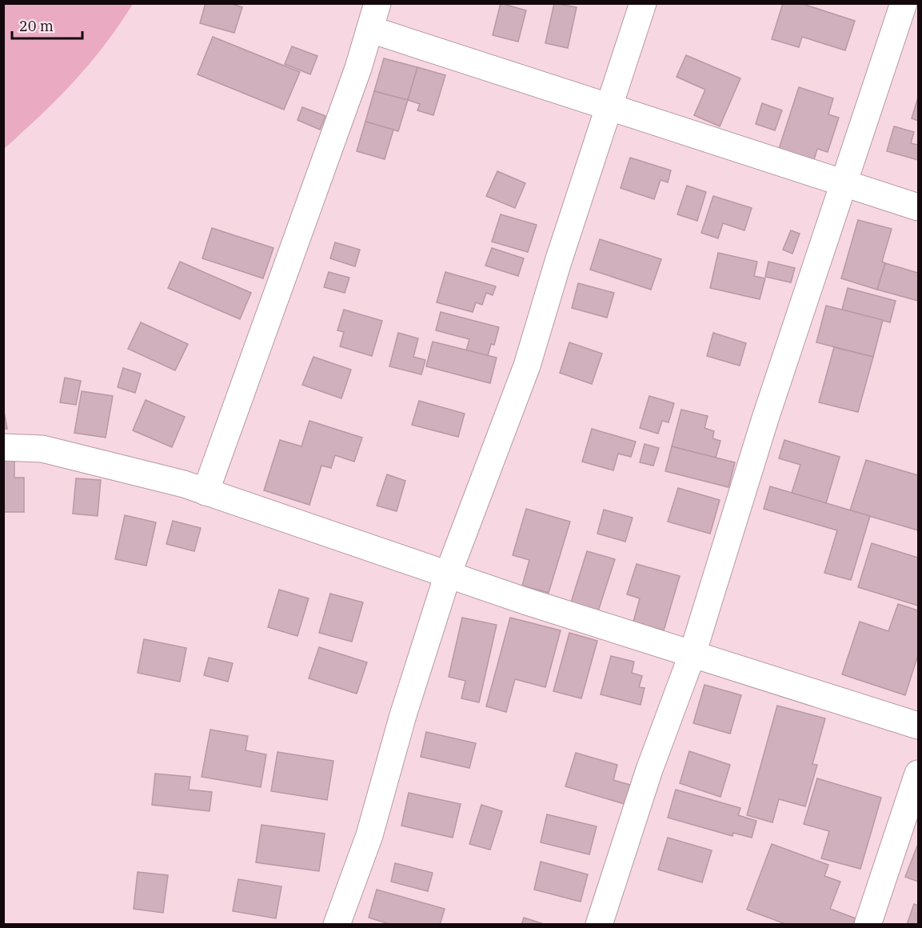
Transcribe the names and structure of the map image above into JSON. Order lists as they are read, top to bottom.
{
  "scale_bar": "20 m"
}
